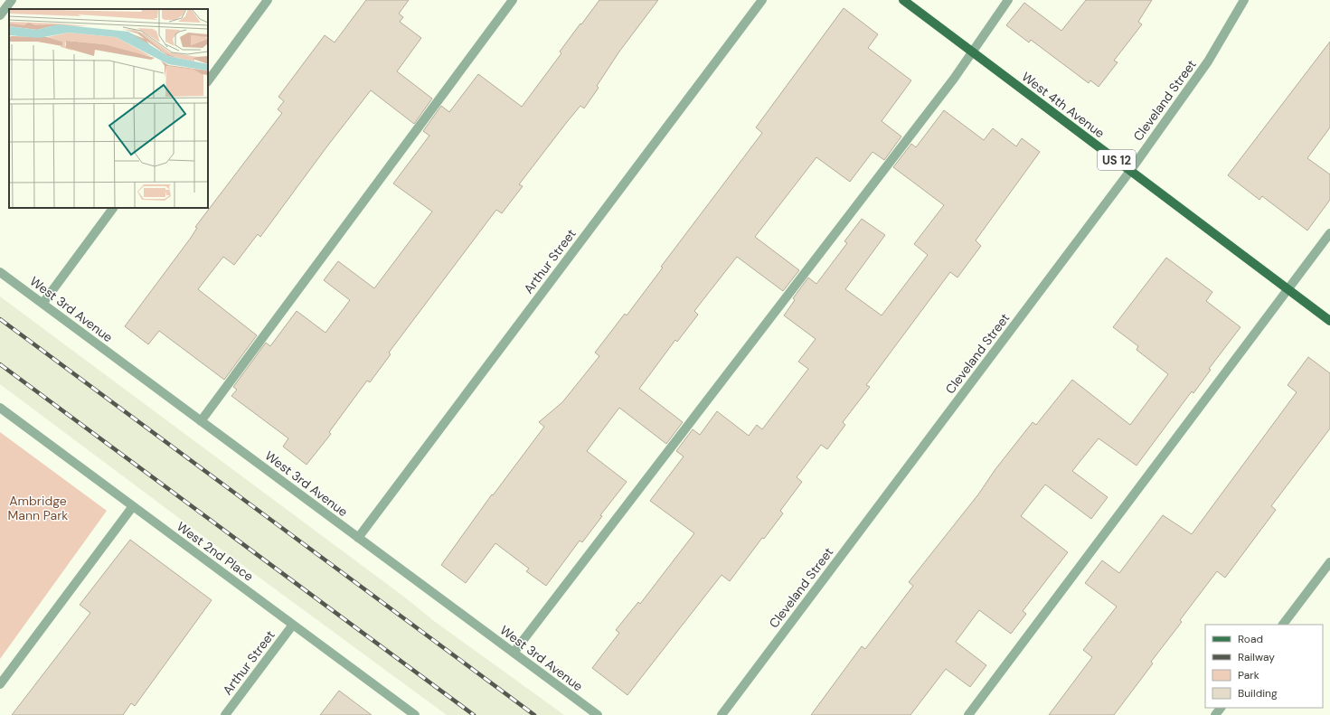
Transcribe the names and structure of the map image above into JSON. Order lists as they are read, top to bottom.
{
  "streets": {
    "main road": ["West 4th Avenue", "US 12"],
    "street": [
      "Cleveland Street",
      "Arthur Street",
      "West 3rd Avenue",
      "West 2nd Place"
    ]
  },
  "crossings": [
    ["Cleveland Street", "West 4th Avenue"],
    ["Arthur Street", "West 3rd Avenue"],
    ["Arthur Street", "West 2nd Place"]
  ],
  "parks": ["Ambridge Mann Park"],
  "legend": [
    "Road",
    "Railway",
    "Park",
    "Building"
  ]
}
